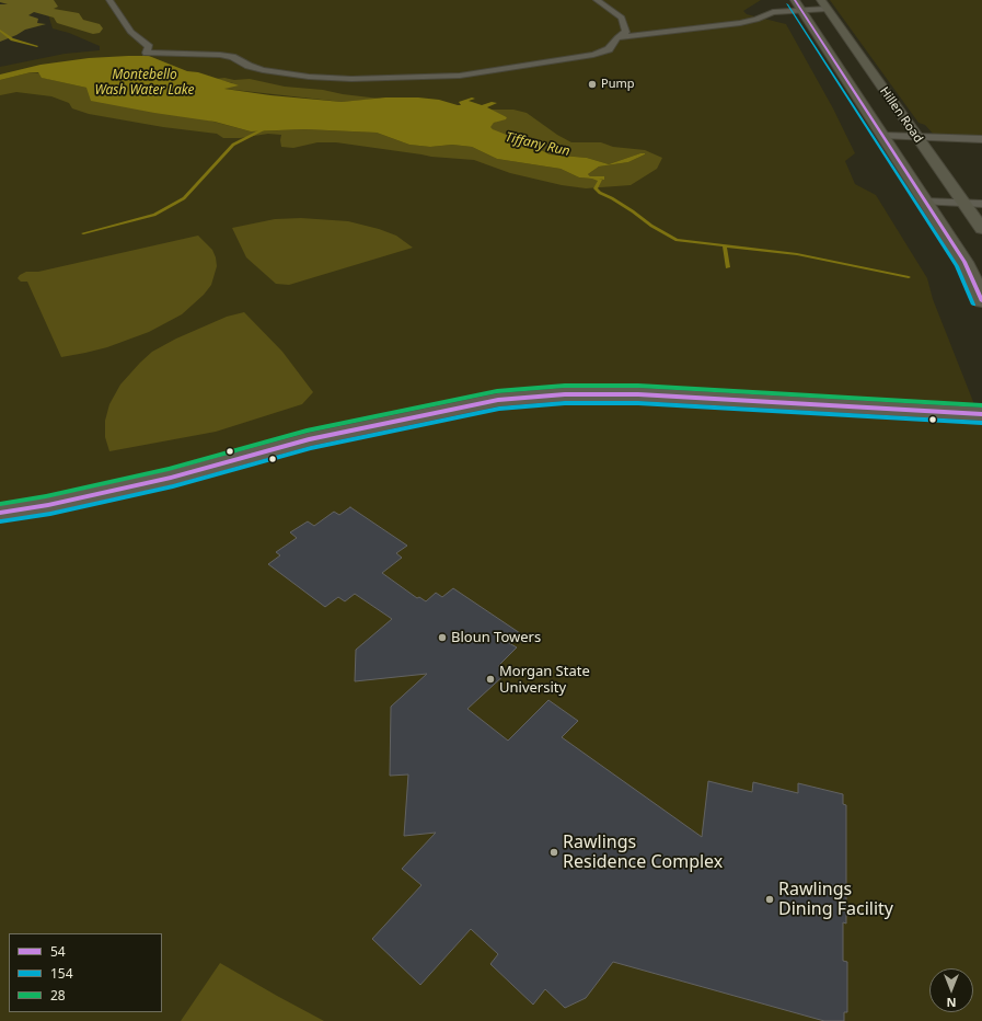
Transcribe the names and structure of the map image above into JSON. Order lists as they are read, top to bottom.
{
  "streets": {
    "main road": ["Hillen Road"]
  },
  "water": ["Montebello Wash Water Lake", "Tiffany Run"],
  "places": [
    "Pump",
    "Bloun Towers",
    "Morgan State University",
    "Rawlings Residence Complex",
    "Rawlings Dining Facility"
  ],
  "lines": ["transit line 54", "transit line 154", "transit line 28"],
  "legend": ["54", "154", "28"],
  "north": "bottom"
}
